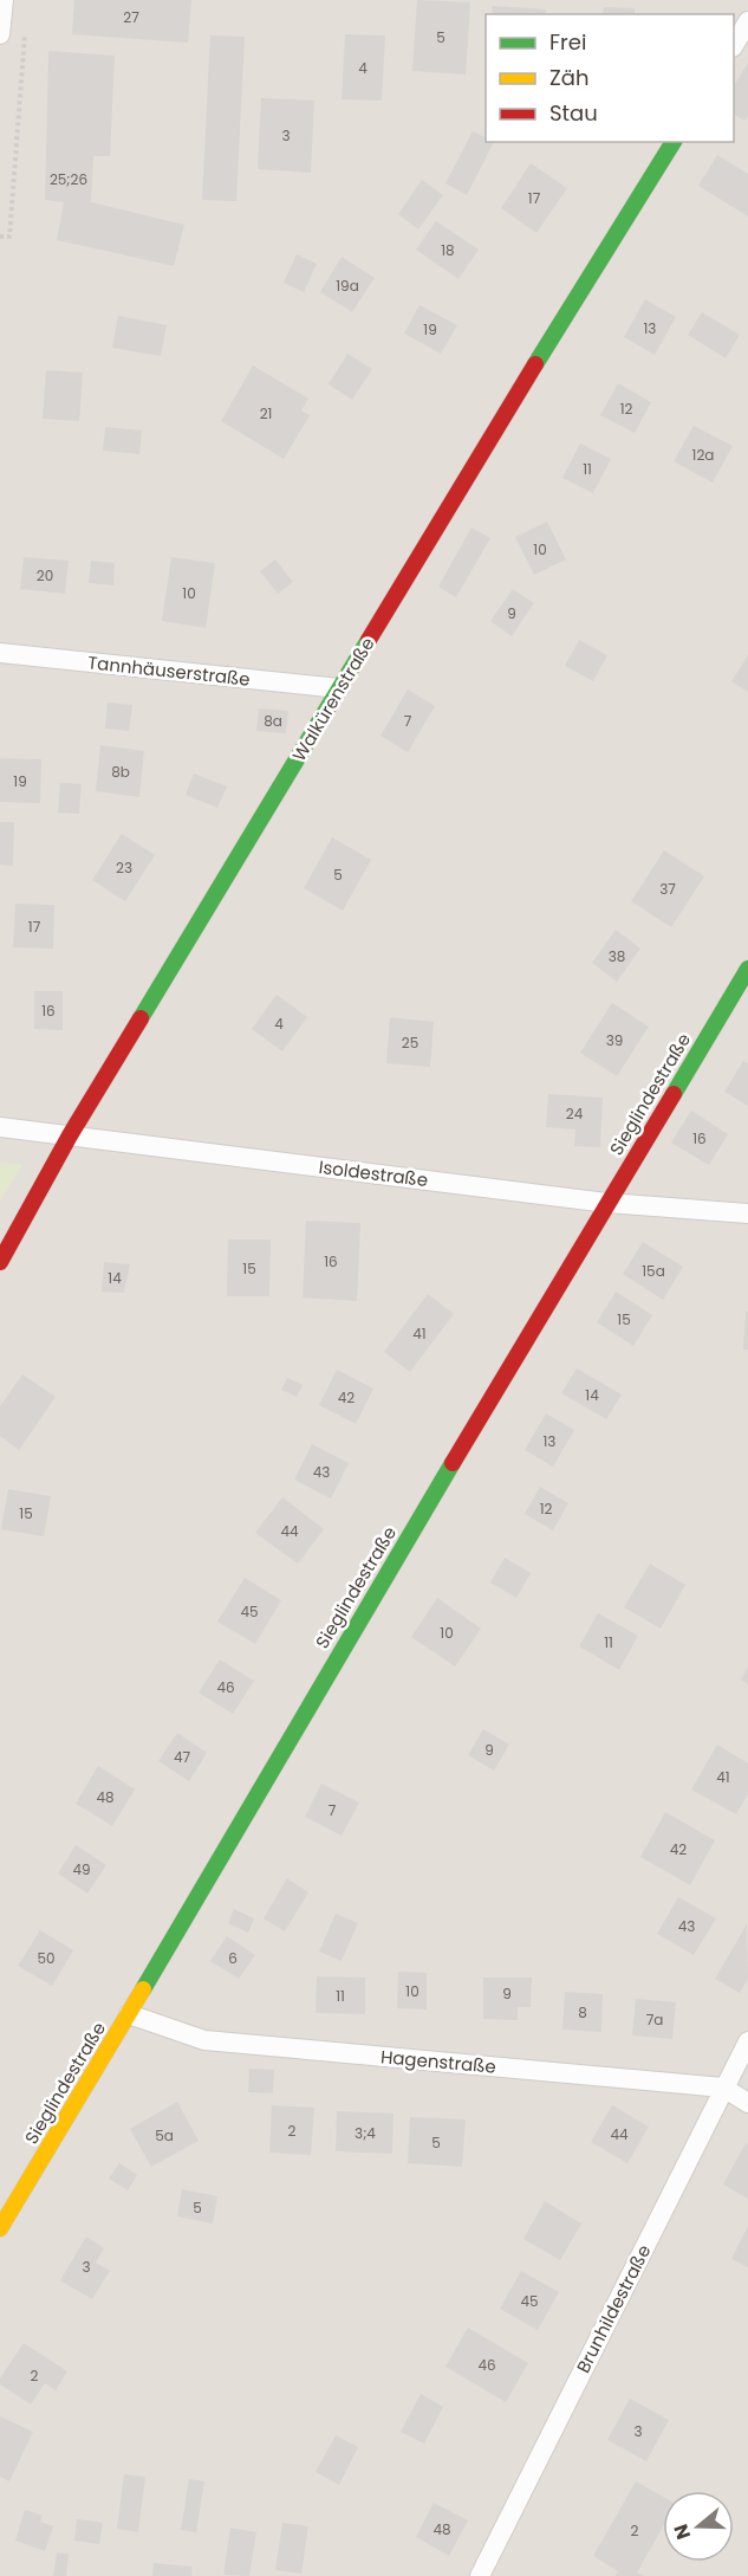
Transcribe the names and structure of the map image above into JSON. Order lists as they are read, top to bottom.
{
  "streets": {
    "street": [
      "Tannhäuserstraße",
      "Walkürenstraße",
      "Sieglindestraße",
      "Isoldestraße",
      "Hagenstraße",
      "Brunhildestraße"
    ]
  },
  "crossings": [
    ["Tannhäuserstraße", "Walkürenstraße"],
    ["Walkürenstraße", "Isoldestraße"],
    ["Sieglindestraße", "Isoldestraße"],
    ["Sieglindestraße", "Hagenstraße"],
    ["Hagenstraße", "Brunhildestraße"]
  ],
  "house_numbers": [
    "27",
    "5",
    "4",
    "3",
    "25;26",
    "17",
    "18",
    "19a",
    "13",
    "19",
    "12",
    "21",
    "12a",
    "11",
    "10",
    "20",
    "10",
    "9",
    "8a",
    "7",
    "8b",
    "19",
    "23",
    "5",
    "37",
    "17",
    "38",
    "16",
    "4",
    "39",
    "25",
    "24",
    "16",
    "16",
    "15",
    "15a",
    "14",
    "15",
    "41",
    "14",
    "42",
    "13",
    "43",
    "12",
    "15",
    "44",
    "45",
    "10",
    "11",
    "46",
    "9",
    "47",
    "41",
    "48",
    "7",
    "42",
    "49",
    "43",
    "50",
    "6",
    "10",
    "9",
    "11",
    "8",
    "7a",
    "2",
    "3;4",
    "44",
    "5a",
    "5",
    "5",
    "3",
    "45",
    "46",
    "2",
    "3",
    "48",
    "2"
  ],
  "legend": ["Frei", "Zäh", "Stau"],
  "north": "left"
}
